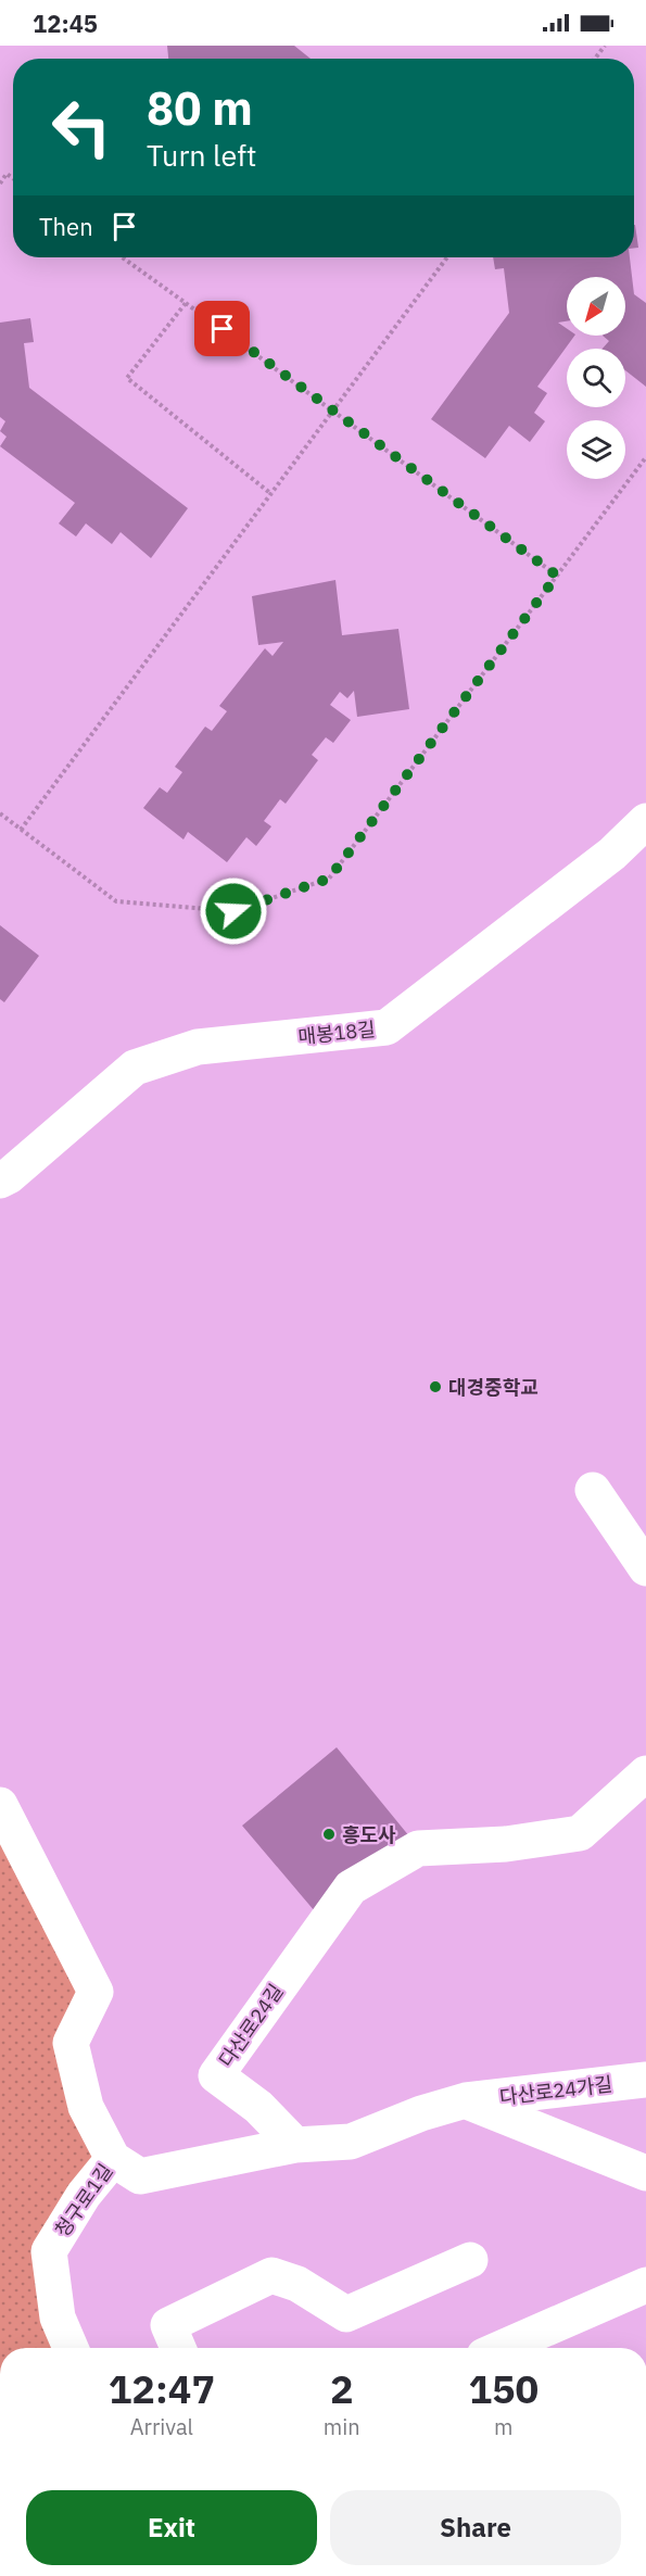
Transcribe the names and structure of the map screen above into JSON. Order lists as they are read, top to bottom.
{
  "streets": {
    "street": [
      "매봉18길",
      "다산로24길",
      "다산로24가길",
      "청구로1길"
    ]
  },
  "places": ["대경중학교", "흥도사"],
  "north": "bottom left",
  "page": {
    "status": "12:45",
    "turn": ["80 m", "Turn left"],
    "then": "Then",
    "eta": [
      "12:47",
      "Arrival",
      "2",
      "min",
      "150",
      "m"
    ],
    "buttons": ["Exit", "Share"]
  }
}
